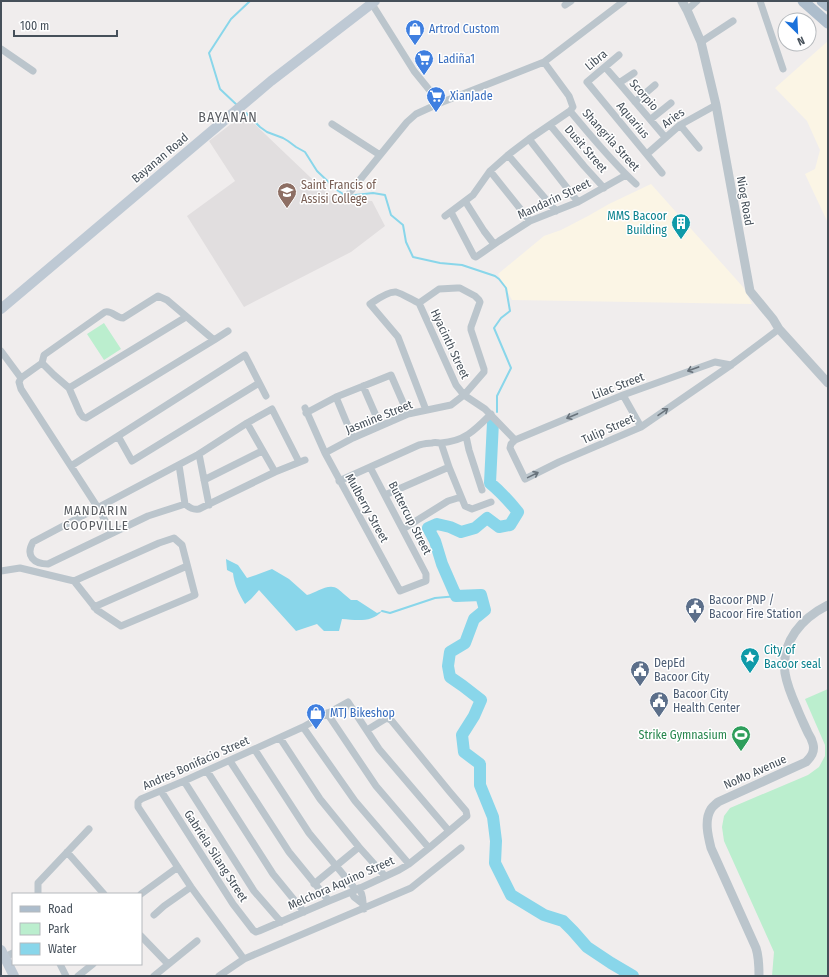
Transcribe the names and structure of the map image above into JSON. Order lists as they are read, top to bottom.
{
  "streets": {
    "main road": ["Bayanan Road"],
    "street": [
      "Libra",
      "Scorpio",
      "Aries",
      "Aquarius",
      "Shangrila Street",
      "Dusit Street",
      "Mandarin Street",
      "Niog Road",
      "Hyacinth Street",
      "Lilac Street",
      "Jasmine Street",
      "Tulip Street",
      "Mulberry Street",
      "Buttercup Street",
      "Andres Bonifacio Street",
      "NoMo Avenue",
      "Gabriela Silang Street",
      "Melchora Aquino Street"
    ]
  },
  "crossings": [
    ["Libra", "Scorpio"],
    ["Libra", "Aquarius"],
    ["Scorpio", "Aries"],
    ["Aries", "Aquarius"],
    ["Aries", "Niog Road"],
    ["Shangrila Street", "Mandarin Street"],
    ["Dusit Street", "Mandarin Street"],
    ["Niog Road", "Tulip Street"],
    ["Hyacinth Street", "Lilac Street"],
    ["Hyacinth Street", "Jasmine Street"],
    ["Hyacinth Street", "Tulip Street"],
    ["Lilac Street", "Tulip Street"],
    ["Jasmine Street", "Mulberry Street"],
    ["Mulberry Street", "Buttercup Street"],
    ["Andres Bonifacio Street", "Gabriela Silang Street"],
    ["Andres Bonifacio Street", "Melchora Aquino Street"],
    ["Gabriela Silang Street", "Melchora Aquino Street"]
  ],
  "one_way": ["Lilac Street", "Tulip Street"],
  "districts": ["BAYANAN", "MANDARIN COOPVILLE"],
  "places": {
    "shop": ["Artrod Custom", "MTJ Bikeshop"],
    "supermarket": ["Ladiña1", "XianJade"],
    "school or university": ["Saint Francis of Assisi College"],
    "building": ["MMS Bacoor Building"],
    "public building": ["Bacoor PNP / Bacoor Fire Station", "DepEd Bacoor City", "Bacoor City Health Center"],
    "place": ["City of Bacoor seal"],
    "sports": ["Strike Gymnasium"]
  },
  "legend": ["Road", "Park", "Water"],
  "scale_bar": "100 m",
  "north": "bottom right"
}
